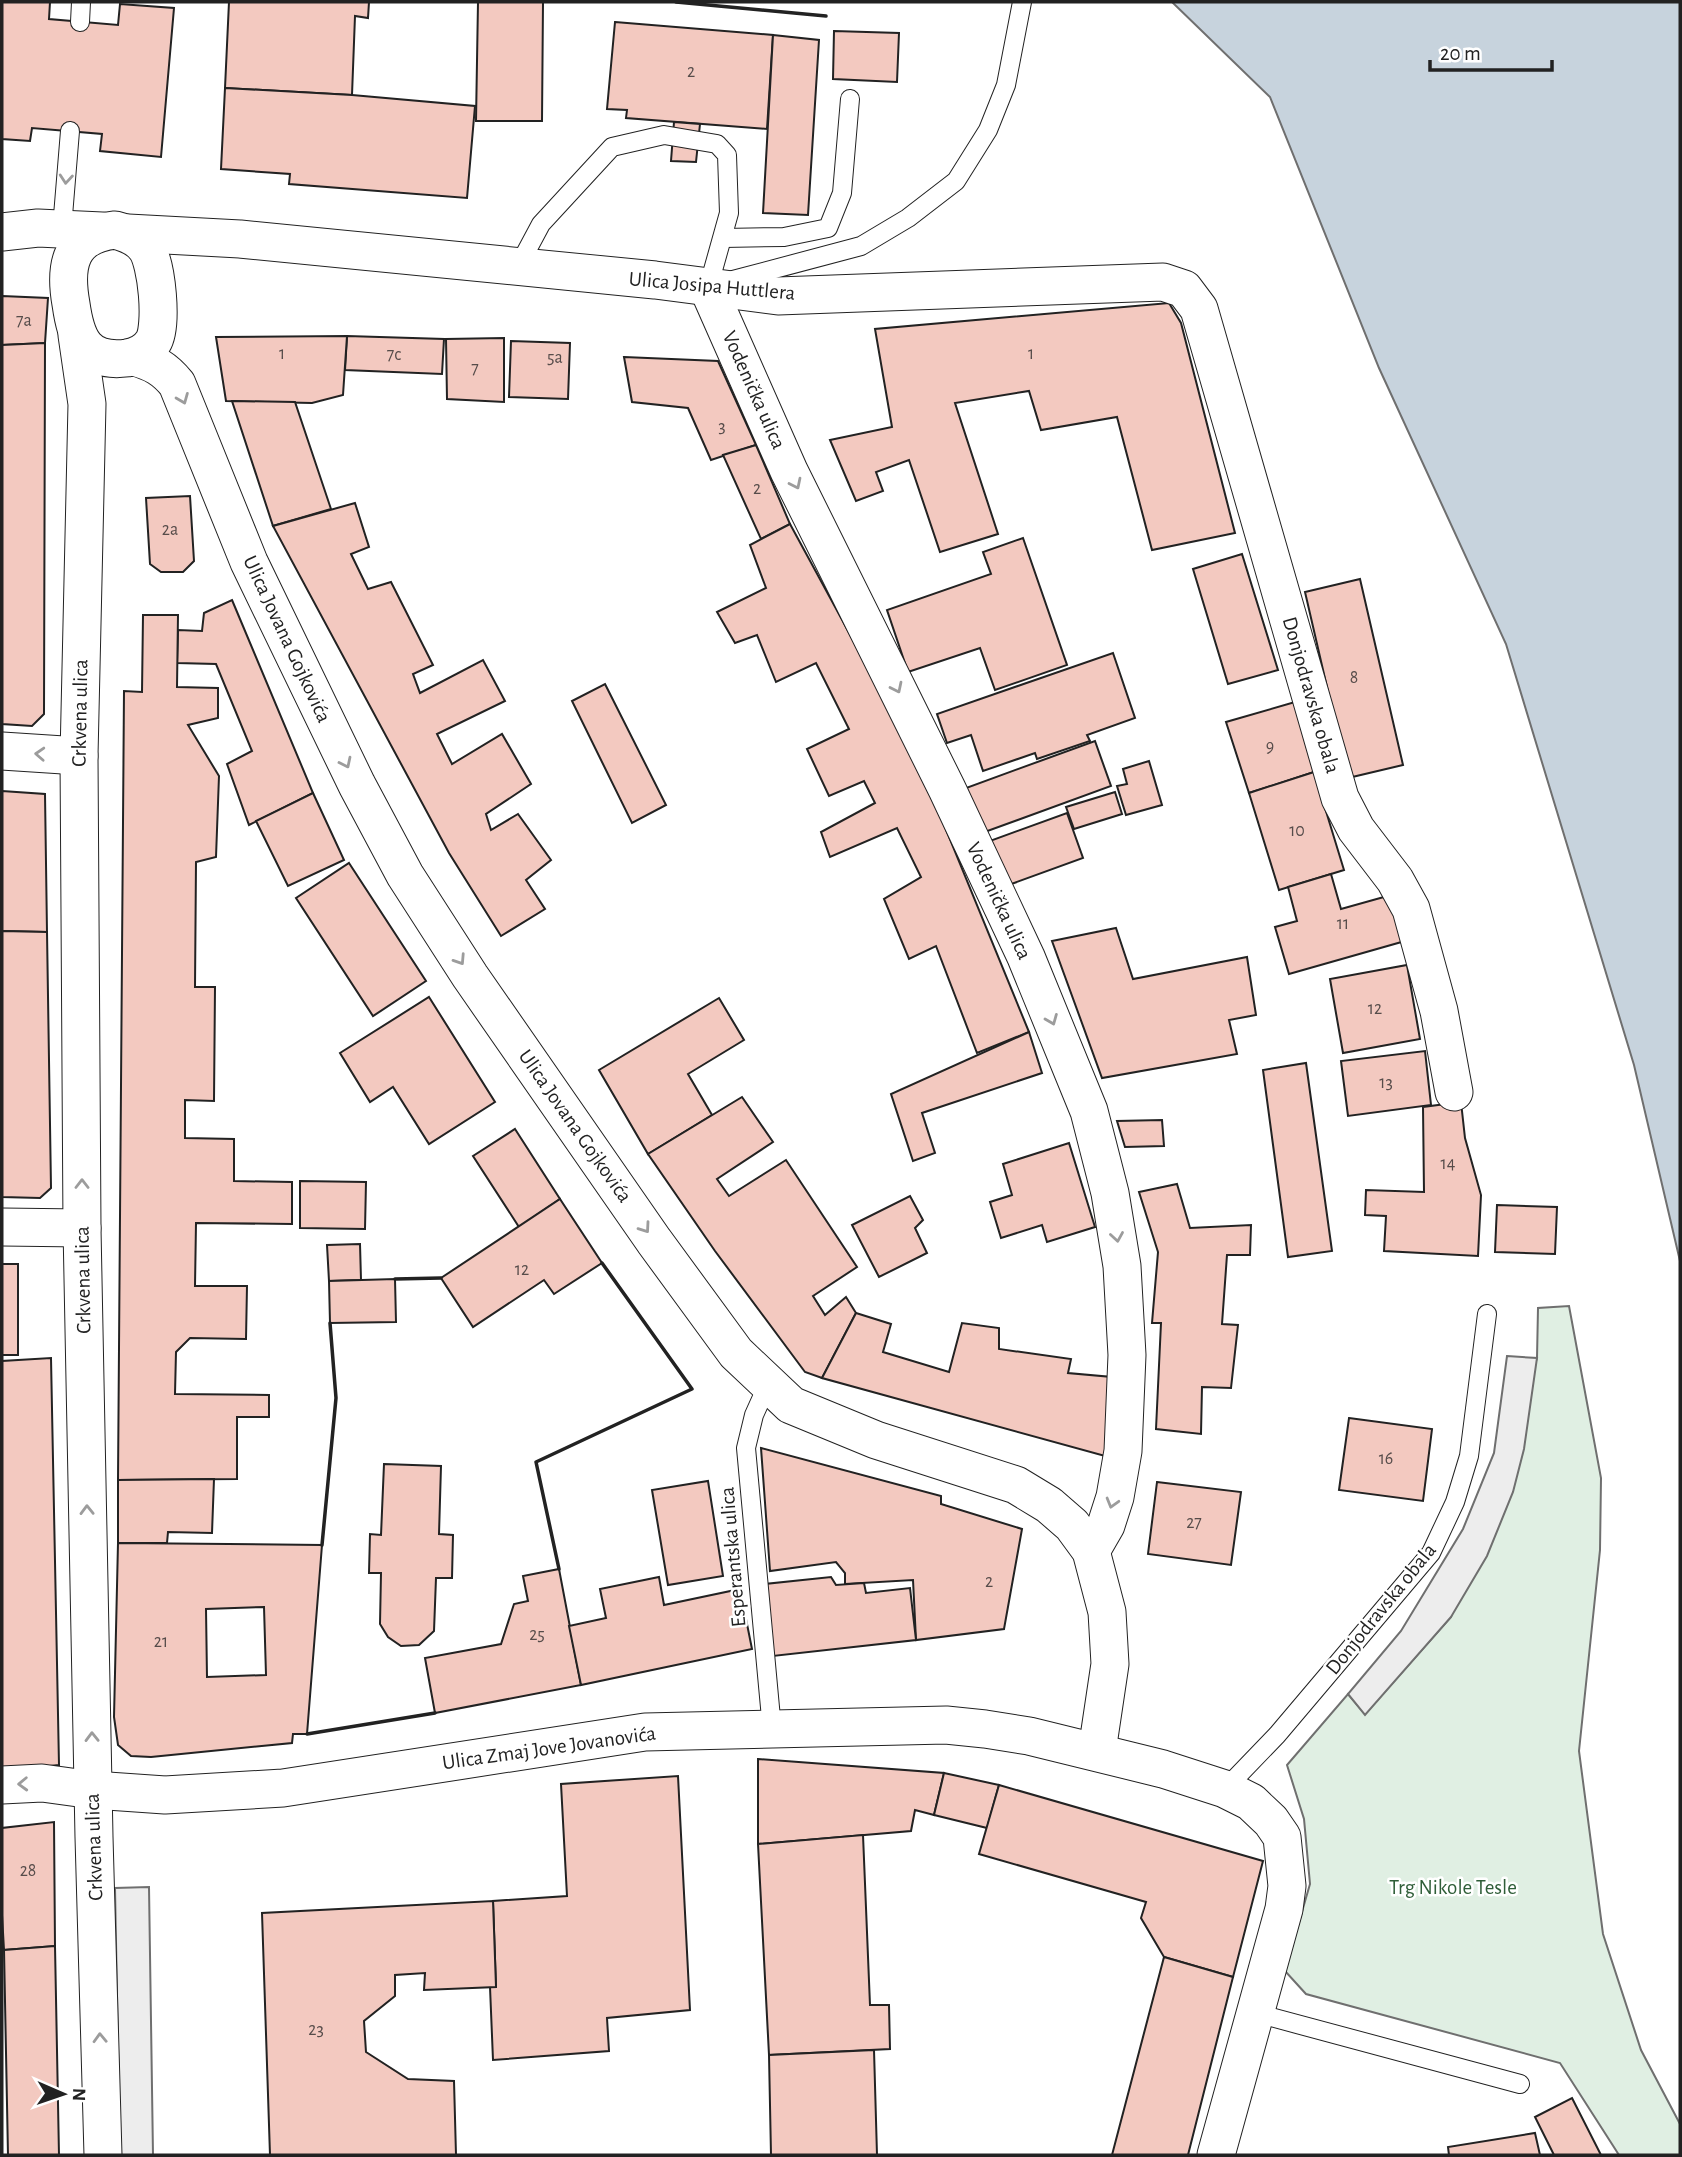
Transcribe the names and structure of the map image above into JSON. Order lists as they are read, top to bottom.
{
  "streets": {
    "street": [
      "Ulica Josipa Huttlera",
      "Vodenička ulica",
      "Ulica Jovana Gojkovića",
      "Donjodravska obala",
      "Crkvena ulica",
      "Ulica Zmaj Jove Jovanovića"
    ],
    "lane": ["Esperantska ulica"]
  },
  "crossings": [
    ["Ulica Josipa Huttlera", "Vodenička ulica"],
    ["Ulica Josipa Huttlera", "Ulica Jovana Gojkovića"],
    ["Ulica Josipa Huttlera", "Donjodravska obala"],
    ["Ulica Josipa Huttlera", "Crkvena ulica"],
    ["Vodenička ulica", "Ulica Jovana Gojkovića"],
    ["Ulica Jovana Gojkovića", "Crkvena ulica"],
    ["Ulica Jovana Gojkovića", "Esperantska ulica"],
    ["Ulica Jovana Gojkovića", "Ulica Zmaj Jove Jovanovića"],
    ["Crkvena ulica", "Ulica Zmaj Jove Jovanovića"],
    ["Esperantska ulica", "Ulica Zmaj Jove Jovanovića"]
  ],
  "one_way": ["Vodenička ulica", "Ulica Jovana Gojkovića", "Crkvena ulica"],
  "parks": ["Trg Nikole Tesle"],
  "house_numbers": [
    "2",
    "7a",
    "1",
    "1",
    "7c",
    "5a",
    "7",
    "3",
    "2",
    "2a",
    "8",
    "9",
    "10",
    "11",
    "12",
    "13",
    "14",
    "12",
    "16",
    "27",
    "2",
    "25",
    "21",
    "28",
    "23"
  ],
  "scale_bar": "20 m",
  "north": "right"
}
